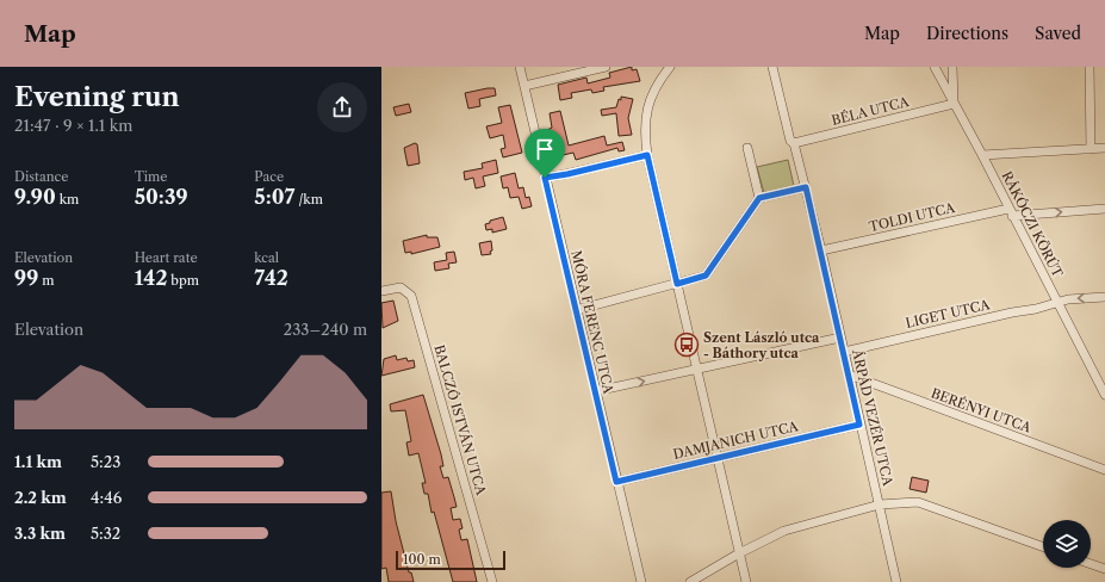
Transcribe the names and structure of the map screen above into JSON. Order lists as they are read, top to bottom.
{
  "streets": {
    "street": [
      "BÉLA UTCA",
      "TOLDI UTCA",
      "RÁKÓCZI KÖRÚT",
      "LIGET UTCA",
      "MÓRA FERENC UTCA",
      "BERÉNYI UTCA",
      "ÁRPÁD VEZÉR UTCA",
      "BALCZÓ ISTVÁN UTCA",
      "DAMJANICH UTCA"
    ]
  },
  "crossings": [
    ["BÉLA UTCA", "RÁKÓCZI KÖRÚT"],
    ["BÉLA UTCA", "ÁRPÁD VEZÉR UTCA"],
    ["TOLDI UTCA", "RÁKÓCZI KÖRÚT"],
    ["TOLDI UTCA", "ÁRPÁD VEZÉR UTCA"],
    ["RÁKÓCZI KÖRÚT", "LIGET UTCA"],
    ["LIGET UTCA", "ÁRPÁD VEZÉR UTCA"],
    ["MÓRA FERENC UTCA", "DAMJANICH UTCA"],
    ["BERÉNYI UTCA", "ÁRPÁD VEZÉR UTCA"],
    ["ÁRPÁD VEZÉR UTCA", "DAMJANICH UTCA"]
  ],
  "places": {
    "bus stop": ["Szent László utca - Báthory utca"]
  },
  "scale_bar": "100 m",
  "page": {
    "header": "Map",
    "nav": ["Map", "Directions", "Saved"],
    "heading": ["Evening run", "21:47 · 9 × 1.1 km"],
    "stats": [
      ["Distance", "9.90 km"],
      ["Time", "50:39"],
      ["Pace", "5:07 /km"],
      ["Elevation", "99 m"],
      ["Heart rate", "142 bpm"],
      ["kcal", "742"]
    ],
    "chart": ["Elevation", "233–240 m"],
    "list": [
      {
        "name": "1.1 km",
        "note": "5:23"
      },
      {
        "name": "2.2 km",
        "note": "4:46"
      },
      {
        "name": "3.3 km",
        "note": "5:32"
      }
    ],
    "scale": "100 m"
  }
}
